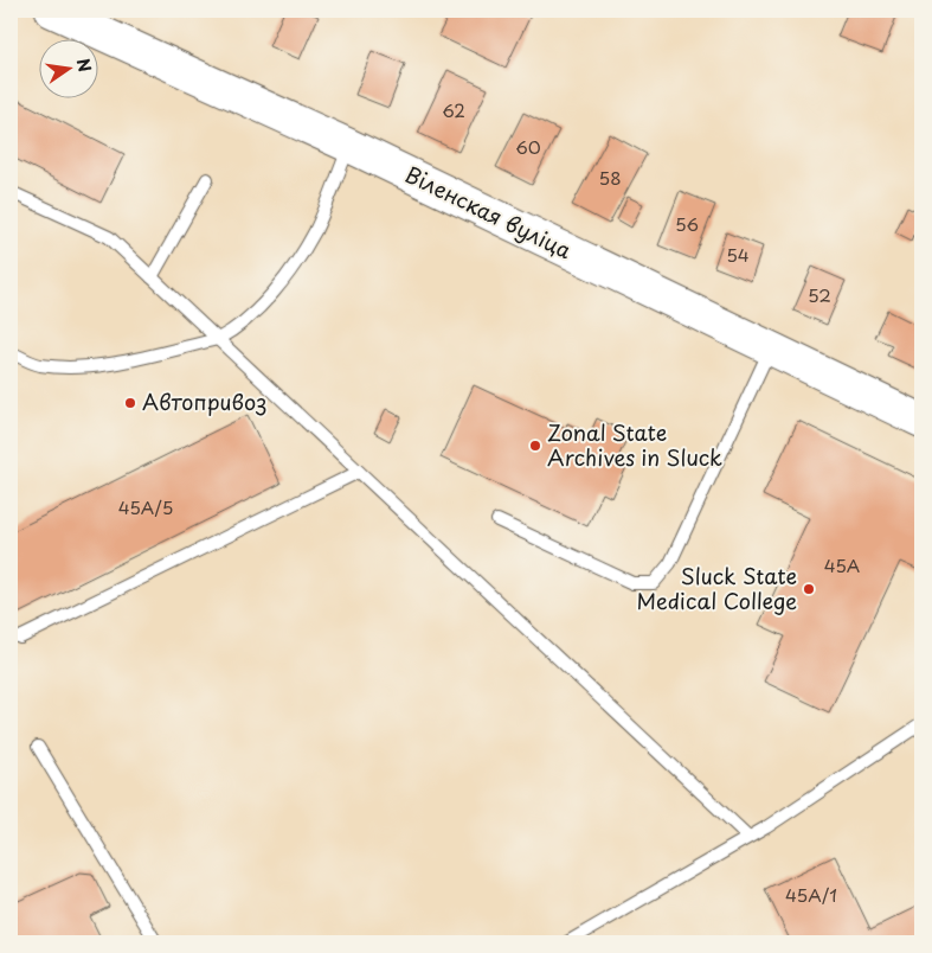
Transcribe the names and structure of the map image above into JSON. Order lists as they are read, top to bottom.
{
  "streets": {
    "main road": ["Віленская вуліца"]
  },
  "places": ["Автопривоз", "Zonal State Archives in Sluck", "Sluck State Medical College"],
  "house_numbers": [
    "62",
    "60",
    "58",
    "56",
    "54",
    "52",
    "45А/5",
    "45А",
    "45А/1"
  ],
  "north": "right"
}
